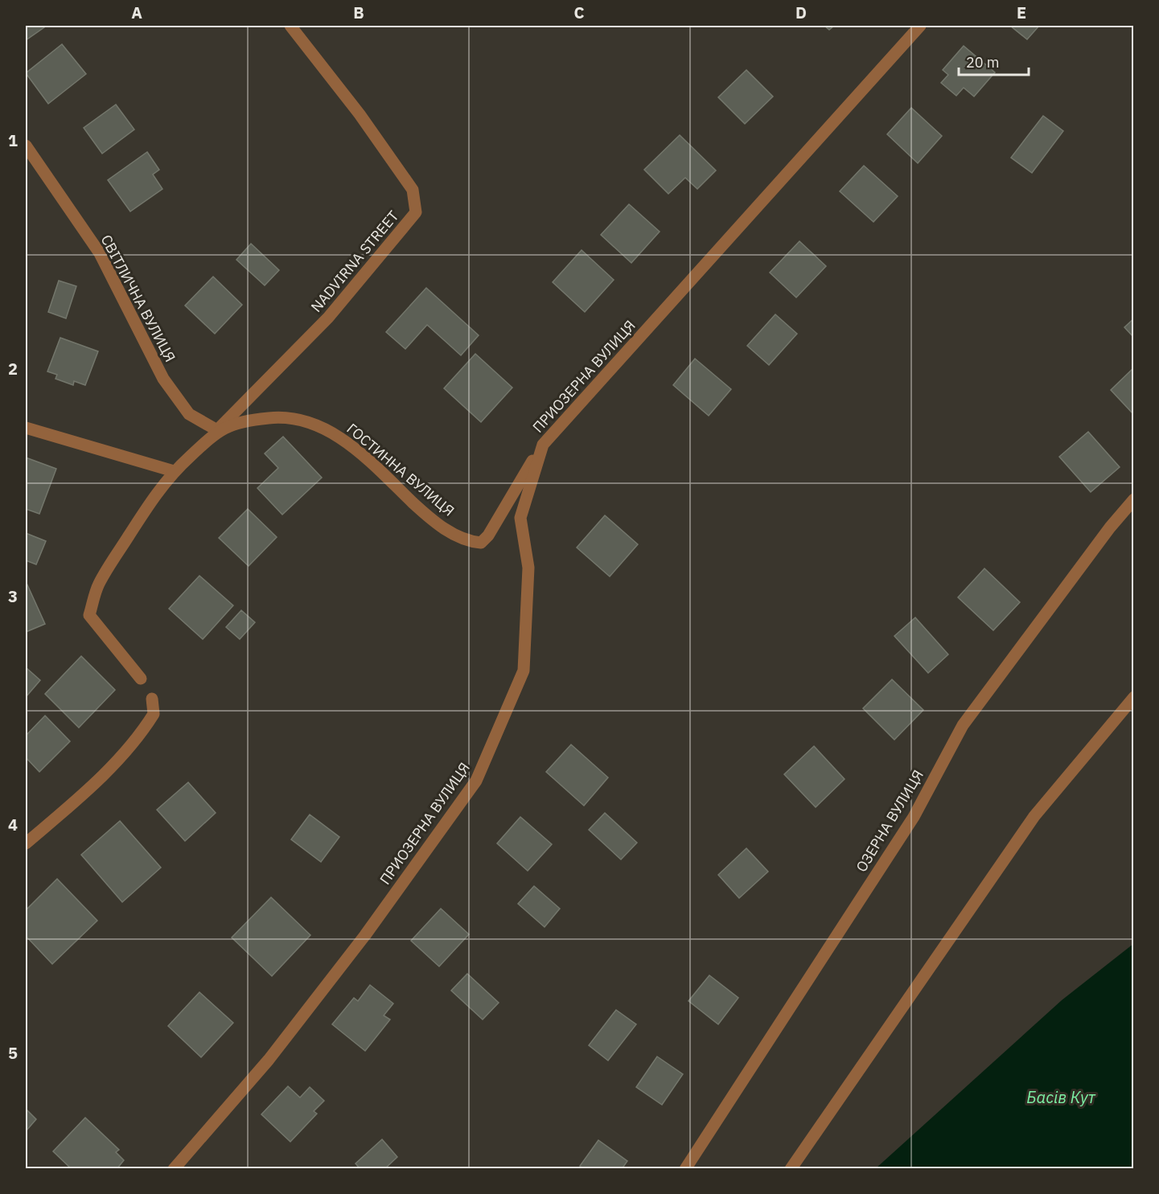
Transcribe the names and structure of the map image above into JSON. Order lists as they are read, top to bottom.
{
  "streets": {
    "street": [
      "NADVIRNA STREET",
      "СВІТЛИЧНА ВУЛИЦЯ",
      "ПРИОЗЕРНА ВУЛИЦЯ",
      "ГОСТИННА ВУЛИЦЯ",
      "ОЗЕРНА ВУЛИЦЯ"
    ]
  },
  "crossings": [
    ["NADVIRNA STREET", "СВІТЛИЧНА ВУЛИЦЯ"],
    ["NADVIRNA STREET", "ГОСТИННА ВУЛИЦЯ"],
    ["СВІТЛИЧНА ВУЛИЦЯ", "ГОСТИННА ВУЛИЦЯ"],
    ["ПРИОЗЕРНА ВУЛИЦЯ", "ГОСТИННА ВУЛИЦЯ"]
  ],
  "water": ["Басів Кут"],
  "scale_bar": "20 m",
  "grid": {
    "columns": [
      "A",
      "B",
      "C",
      "D",
      "E"
    ],
    "rows": [
      "1",
      "2",
      "3",
      "4",
      "5"
    ]
  }
}
